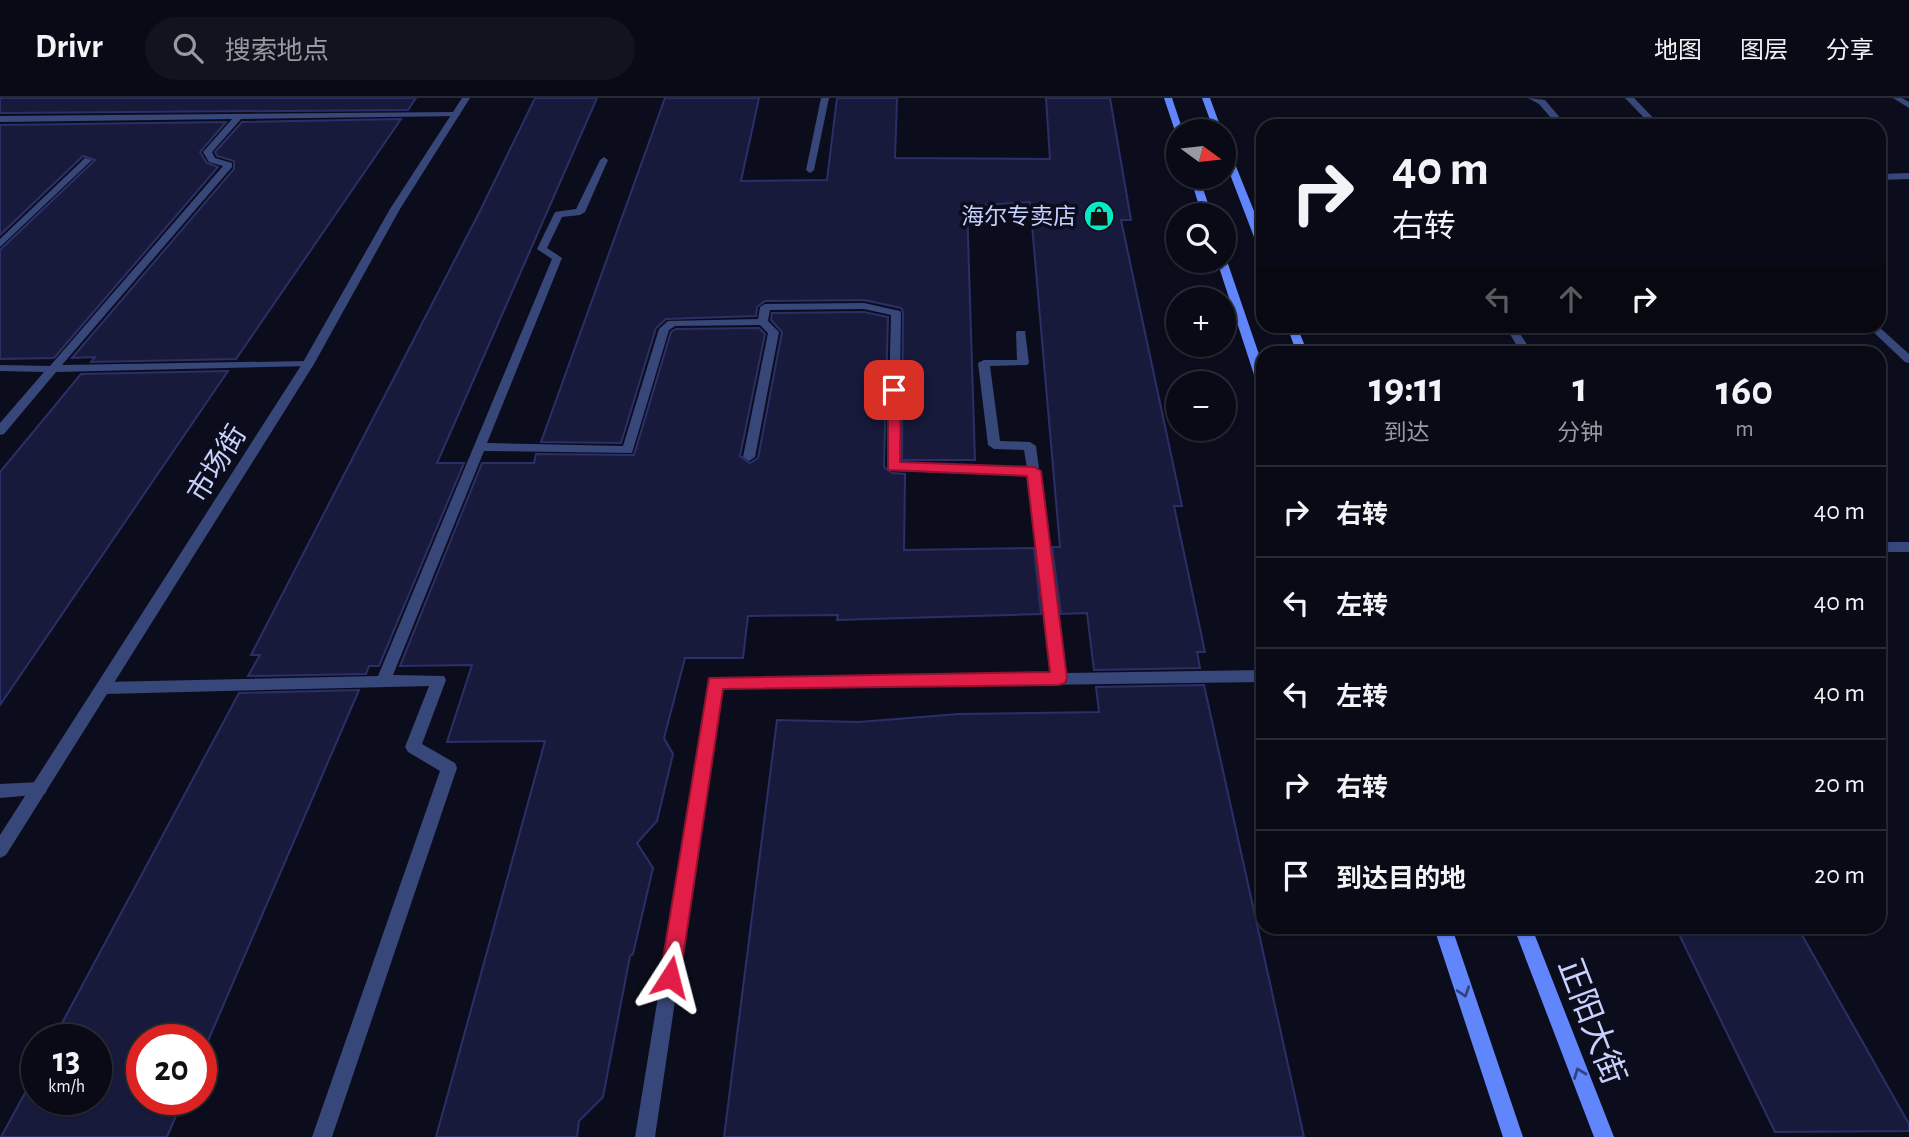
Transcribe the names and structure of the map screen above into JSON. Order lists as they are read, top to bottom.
{
  "streets": {
    "main road": ["正阳大街"],
    "street": ["市场街"]
  },
  "places": {
    "shop": ["海尔专卖店"]
  },
  "north": "right",
  "page": {
    "header": "Drivr",
    "search": "搜索地点",
    "nav": ["地图", "图层", "分享"],
    "map_buttons": ["+", "−"],
    "turn": ["40 m", "右转"],
    "eta": [
      "19:11",
      "到达",
      "1",
      "分钟",
      "160",
      "m"
    ],
    "list": [
      {
        "name": "右转",
        "value": "40 m"
      },
      {
        "name": "左转",
        "value": "40 m"
      },
      {
        "name": "左转",
        "value": "40 m"
      },
      {
        "name": "右转",
        "value": "20 m"
      },
      {
        "name": "到达目的地",
        "value": "20 m"
      }
    ],
    "speed": "13 km/h",
    "limit": "20"
  }
}
